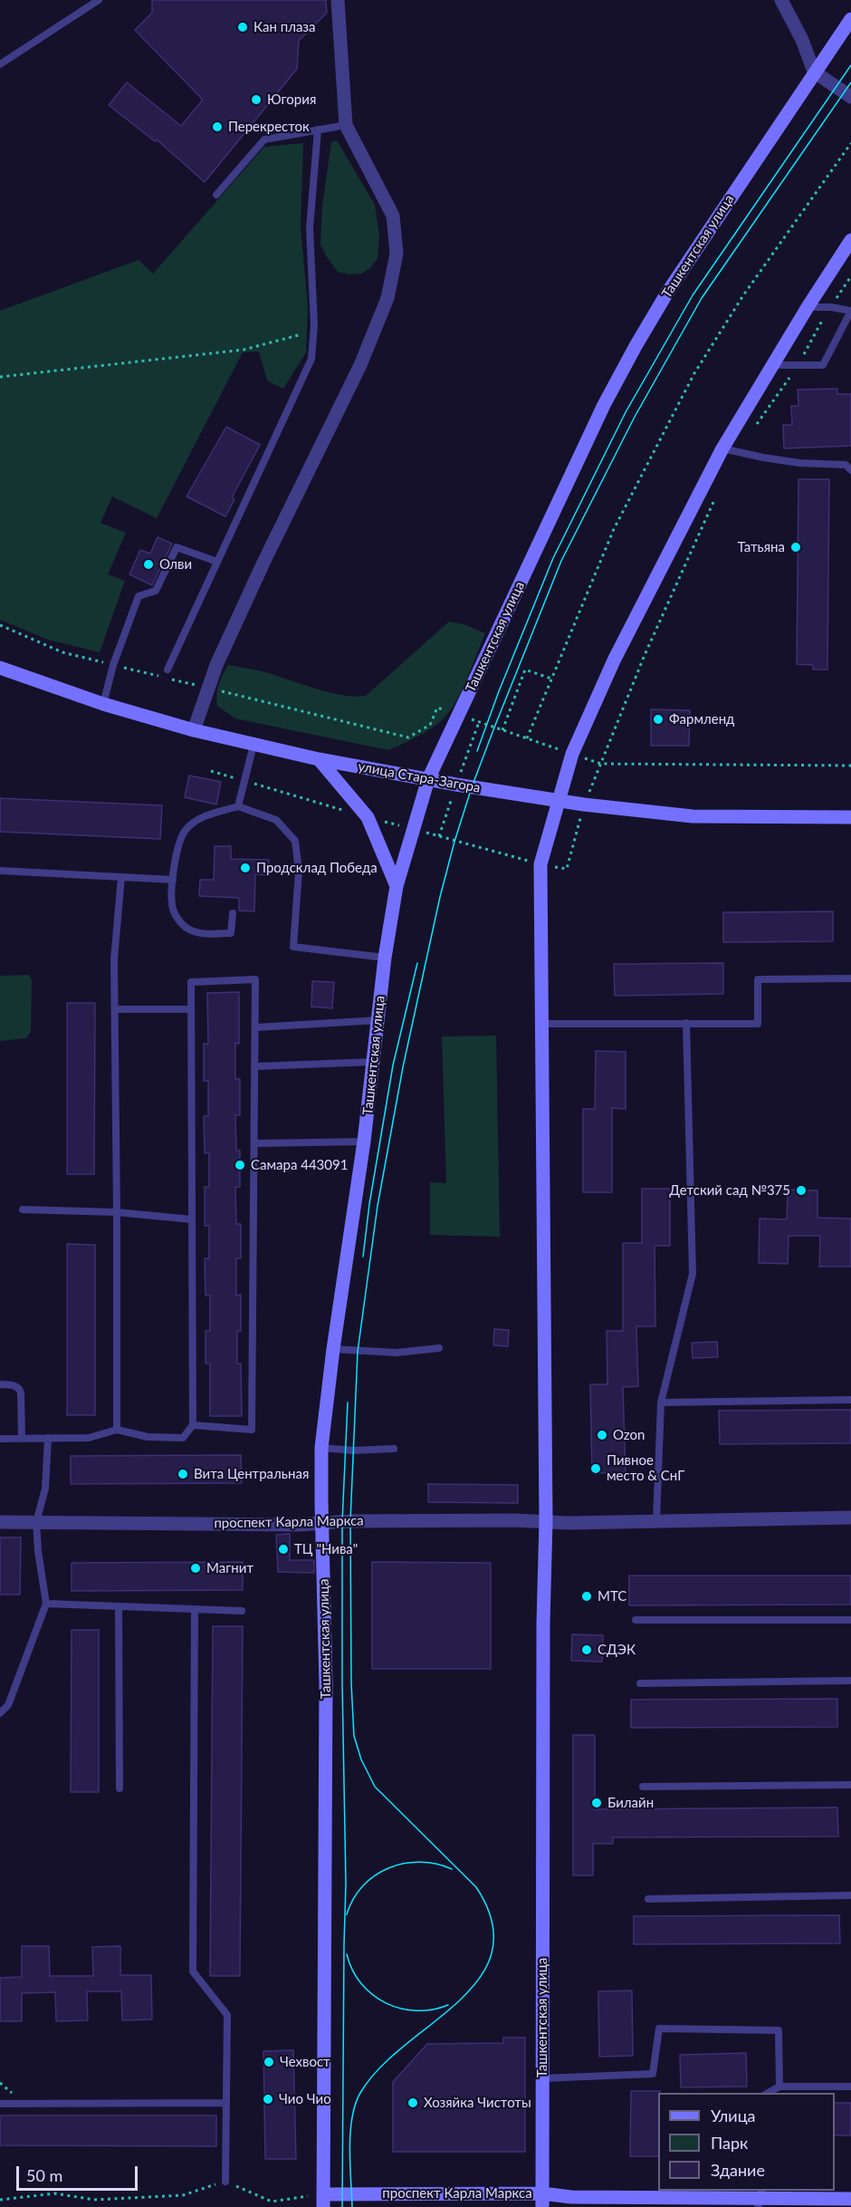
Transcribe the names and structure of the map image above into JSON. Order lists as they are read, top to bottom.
{
  "streets": {
    "main road": ["Ташкентская улица", "улица Стара-Загора", "проспект Карла Маркса"]
  },
  "crossings": [
    ["Ташкентская улица", "улица Стара-Загора"],
    ["Ташкентская улица", "проспект Карла Маркса"]
  ],
  "places": [
    "Кан плаза",
    "Югория",
    "Перекресток",
    "Татьяна",
    "Олви",
    "Фармленд",
    "Продсклад Победа",
    "Самара 443091",
    "Детский сад №375",
    "Ozon",
    "Пивное место & СнГ",
    "Вита Центральная",
    "ТЦ \"Нива\"",
    "Магнит",
    "МТС",
    "СДЭК",
    "Билайн",
    "Чехвост",
    "Чио Чио",
    "Хозяйка Чистоты"
  ],
  "legend": ["Улица", "Парк", "Здание"],
  "scale_bar": "50 m"
}
